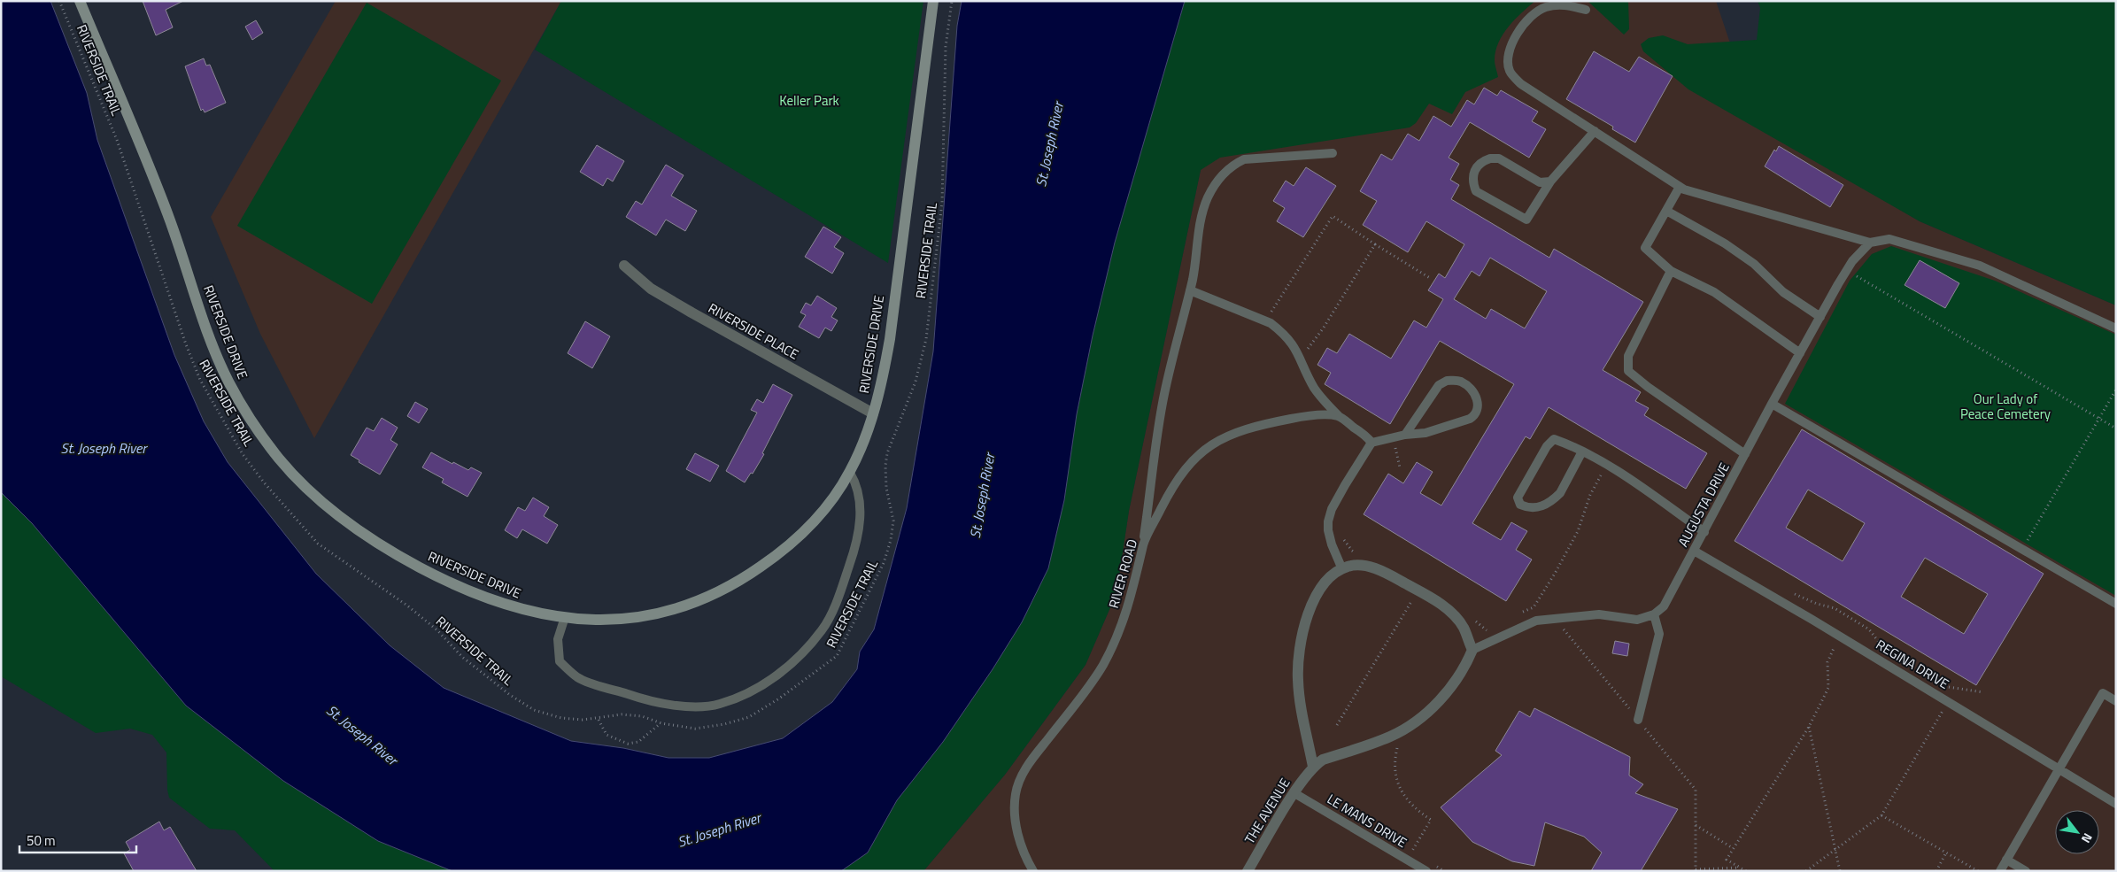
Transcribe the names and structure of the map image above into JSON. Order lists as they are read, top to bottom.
{
  "streets": {
    "street": ["RIVERSIDE PLACE", "RIVERSIDE DRIVE", "THE AVENUE"],
    "lane": [
      "AUGUSTA DRIVE",
      "RIVER ROAD",
      "REGINA DRIVE",
      "LE MANS DRIVE"
    ],
    "path": ["RIVERSIDE TRAIL"]
  },
  "crossings": [
    ["RIVERSIDE PLACE", "RIVERSIDE DRIVE"],
    ["AUGUSTA DRIVE", "REGINA DRIVE"],
    ["THE AVENUE", "LE MANS DRIVE"]
  ],
  "water": ["St. Joseph River"],
  "parks": ["Keller Park", "Our Lady of Peace Cemetery"],
  "scale_bar": "50 m",
  "north": "bottom right"
}
